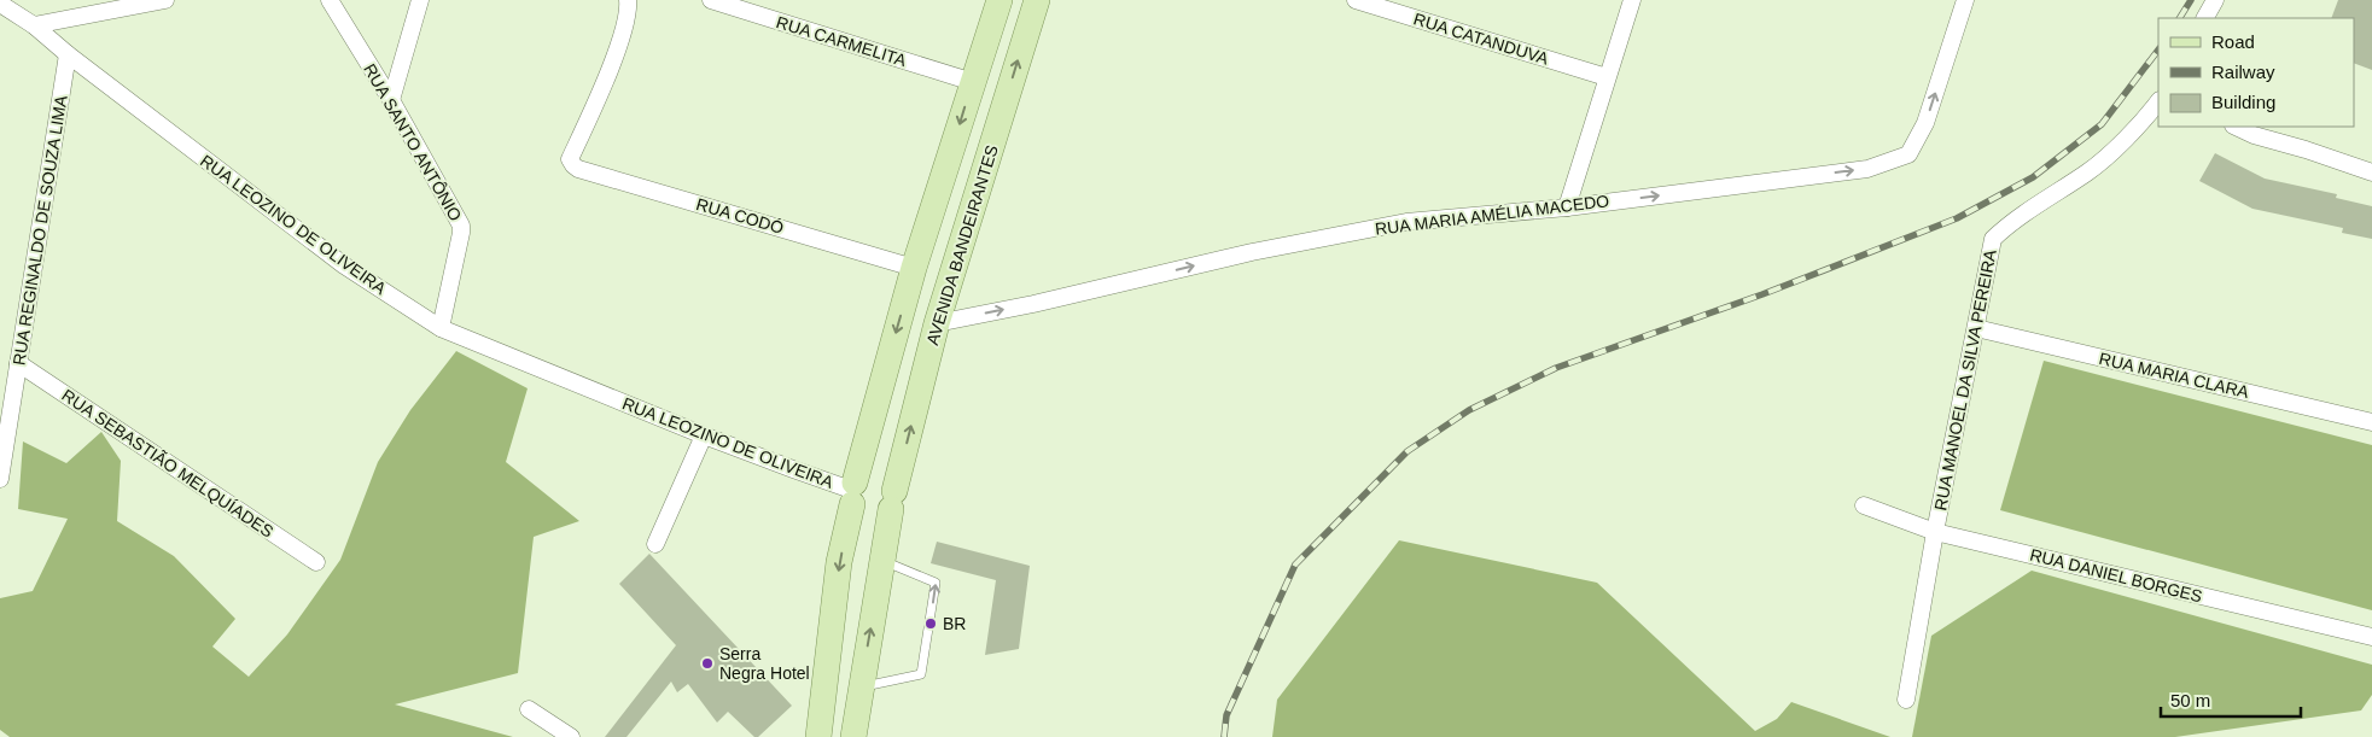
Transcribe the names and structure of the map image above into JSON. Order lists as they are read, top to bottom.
{
  "streets": {
    "main road": ["AVENIDA BANDEIRANTES"],
    "street": [
      "RUA CATANDUVA",
      "RUA CARMELITA",
      "RUA SANTO ANTÔNIO",
      "RUA MARIA AMÉLIA MACEDO",
      "RUA CODÓ",
      "RUA LEOZINO DE OLIVEIRA",
      "RUA REGINALDO DE SOUZA LIMA",
      "RUA MARIA CLARA",
      "RUA MANOEL DA SILVA PEREIRA",
      "RUA SEBASTIÃO MELQUÍADES",
      "RUA DANIEL BORGES"
    ]
  },
  "crossings": [
    ["RUA SANTO ANTÔNIO", "RUA LEOZINO DE OLIVEIRA"],
    ["RUA MARIA AMÉLIA MACEDO", "AVENIDA BANDEIRANTES"],
    ["RUA LEOZINO DE OLIVEIRA", "RUA REGINALDO DE SOUZA LIMA"],
    ["RUA LEOZINO DE OLIVEIRA", "AVENIDA BANDEIRANTES"],
    ["RUA REGINALDO DE SOUZA LIMA", "RUA SEBASTIÃO MELQUÍADES"],
    ["RUA MARIA CLARA", "RUA MANOEL DA SILVA PEREIRA"],
    ["RUA MANOEL DA SILVA PEREIRA", "RUA DANIEL BORGES"]
  ],
  "one_way": ["RUA MARIA AMÉLIA MACEDO"],
  "places": ["BR", "Serra Negra Hotel"],
  "legend": ["Road", "Railway", "Building"],
  "scale_bar": "50 m"
}
